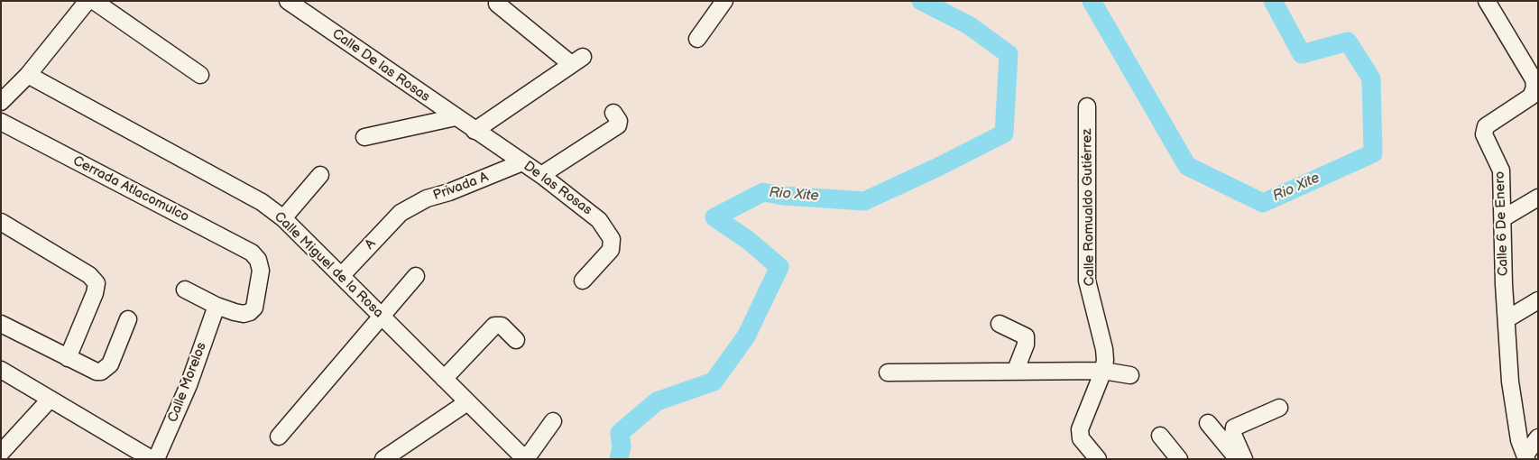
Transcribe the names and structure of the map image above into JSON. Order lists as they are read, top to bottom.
{
  "streets": {
    "street": [
      "Calle De las Rosas",
      "Privada A",
      "De las Rosas",
      "Cerrada Atlacomulco",
      "Calle Romualdo Gutiérrez",
      "Calle 6 De Enero",
      "A",
      "Calle Miguel de la Rosa",
      "Calle Morelos"
    ]
  },
  "crossings": [
    ["Calle De las Rosas", "De las Rosas"],
    ["Privada A", "De las Rosas"],
    ["Privada A", "A"],
    ["Cerrada Atlacomulco", "Calle Morelos"],
    ["A", "Calle Miguel de la Rosa"]
  ],
  "water": ["Rio Xite"]
}
